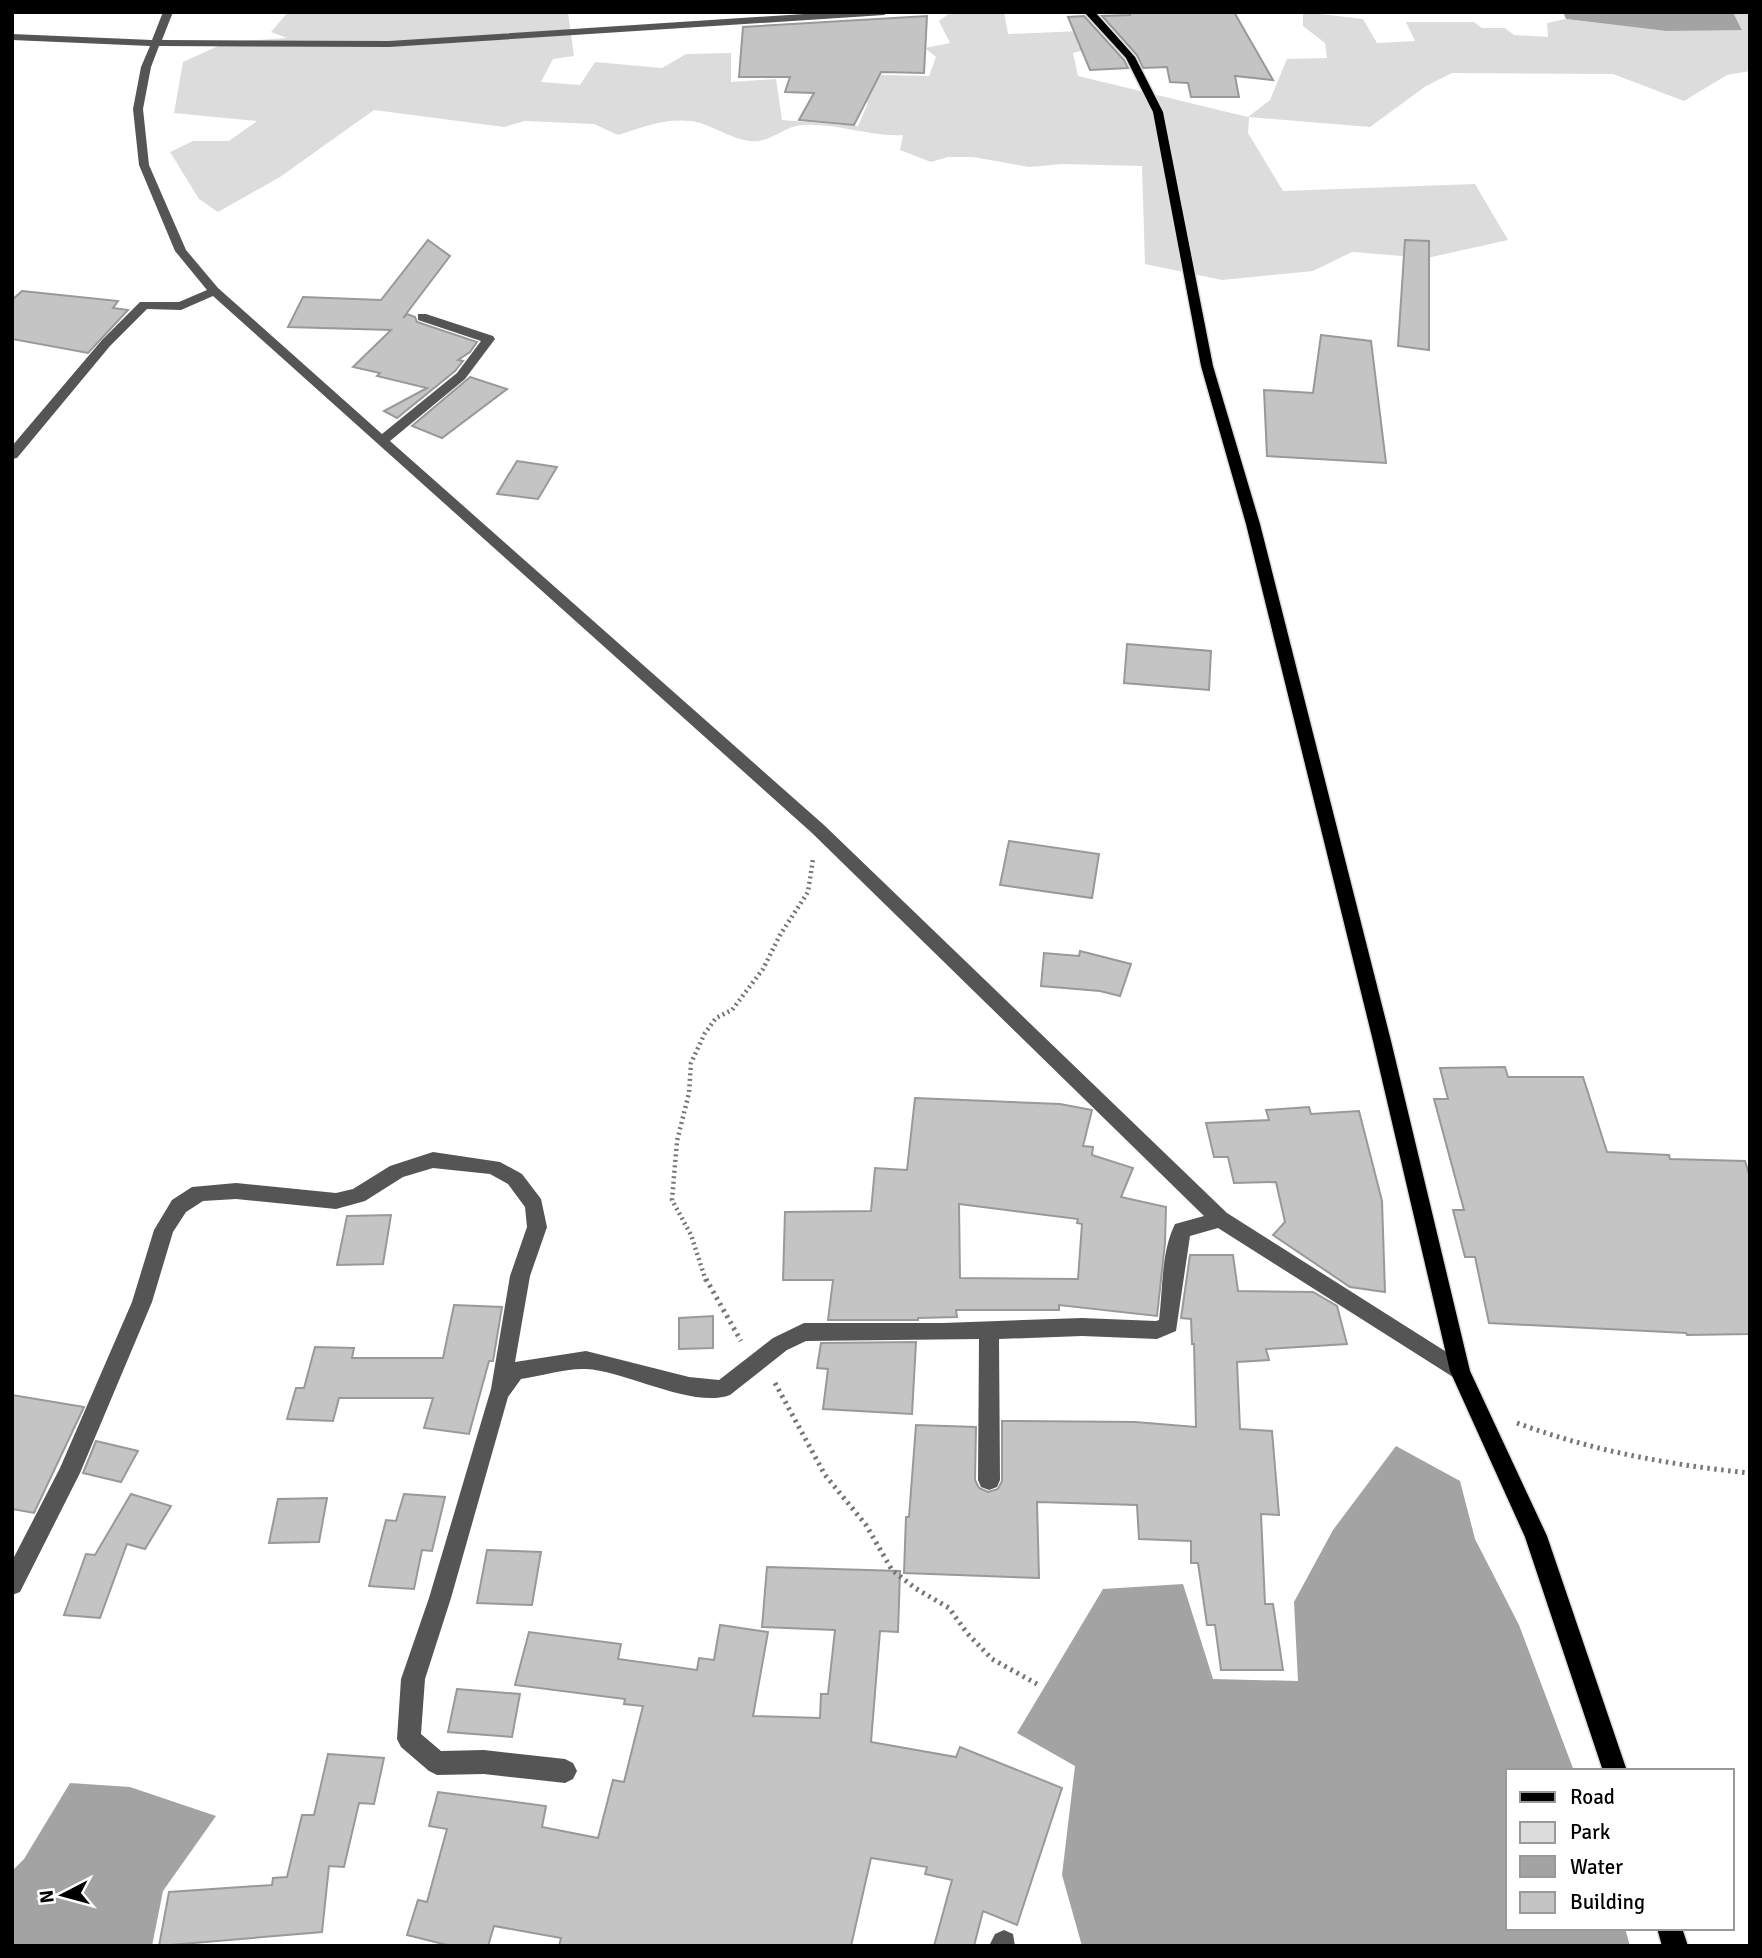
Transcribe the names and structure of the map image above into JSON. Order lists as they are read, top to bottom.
{
  "legend": [
    "Road",
    "Park",
    "Water",
    "Building"
  ],
  "north": "left"
}
